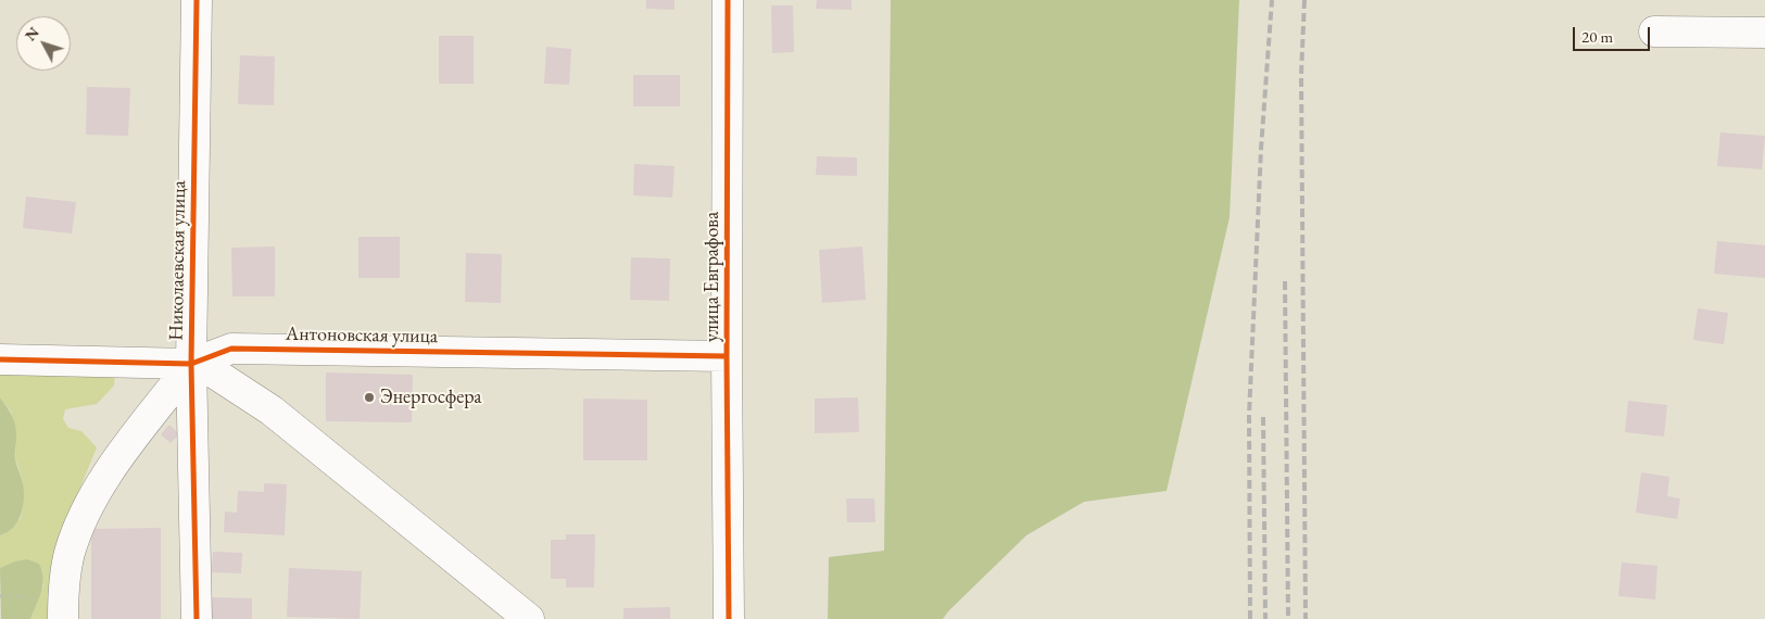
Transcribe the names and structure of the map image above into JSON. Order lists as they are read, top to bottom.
{
  "streets": {
    "street": ["Николаевская улица", "улица Евграфова", "Антоновская улица"]
  },
  "crossings": [
    ["Николаевская улица", "Антоновская улица"],
    ["улица Евграфова", "Антоновская улица"]
  ],
  "places": ["Энергосфера"],
  "scale_bar": "20 m",
  "north": "top left"
}
